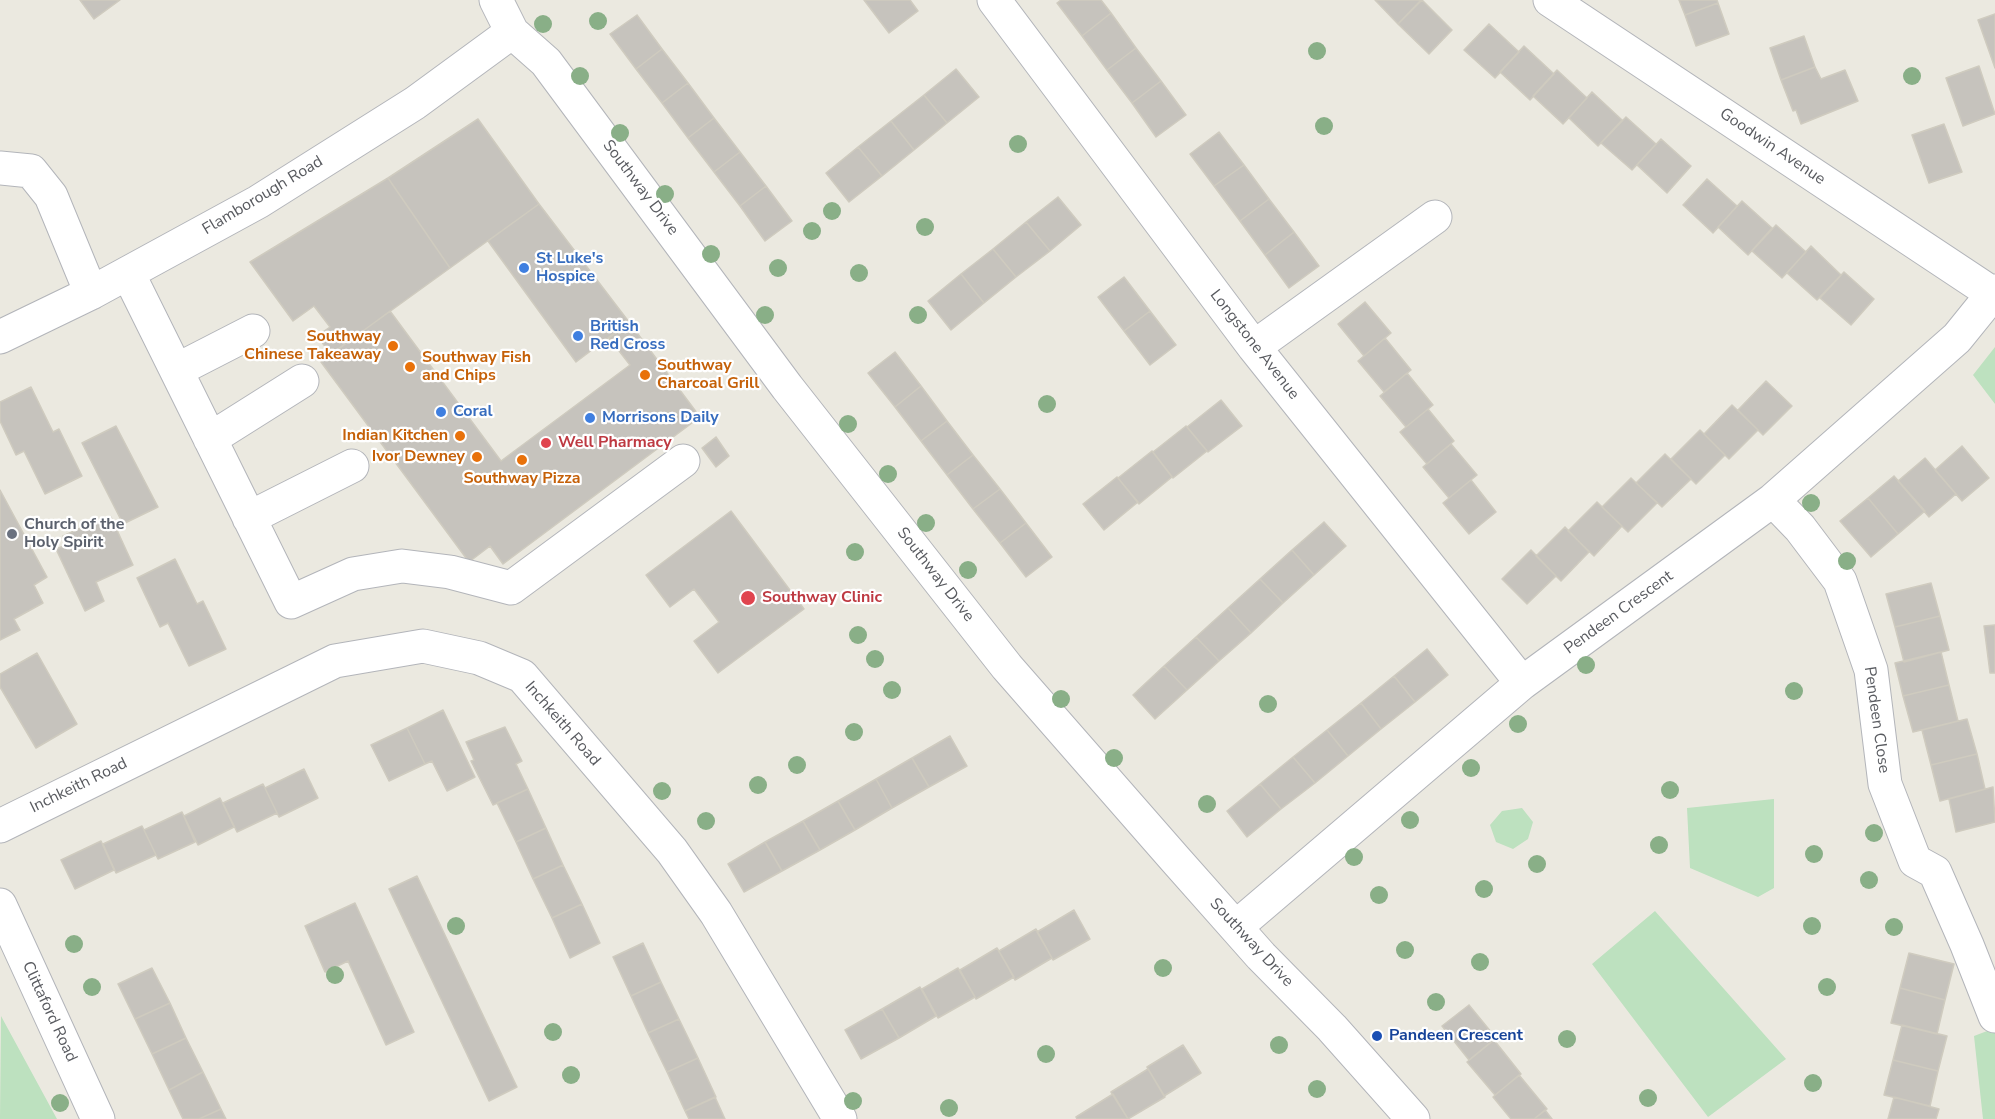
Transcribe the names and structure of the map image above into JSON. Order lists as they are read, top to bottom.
{
  "streets": {
    "street": [
      "Goodwin Avenue",
      "Southway Drive",
      "Flamborough Road",
      "Longstone Avenue",
      "Pendeen Crescent",
      "Pendeen Close",
      "Inchkeith Road",
      "Clittaford Road"
    ]
  },
  "crossings": [
    ["Goodwin Avenue", "Pendeen Crescent"],
    ["Southway Drive", "Flamborough Road"],
    ["Southway Drive", "Pendeen Crescent"],
    ["Longstone Avenue", "Pendeen Crescent"],
    ["Pendeen Crescent", "Pendeen Close"]
  ],
  "places": [
    "St Luke's Hospice",
    "British Red Cross",
    "Southway Chinese Takeaway",
    "Southway Fish and Chips",
    "Southway Charcoal Grill",
    "Coral",
    "Morrisons Daily",
    "Indian Kitchen",
    "Well Pharmacy",
    "Ivor Dewney",
    "Southway Pizza",
    "Church of the Holy Spirit",
    "Southway Clinic",
    "Pandeen Crescent"
  ]
}
